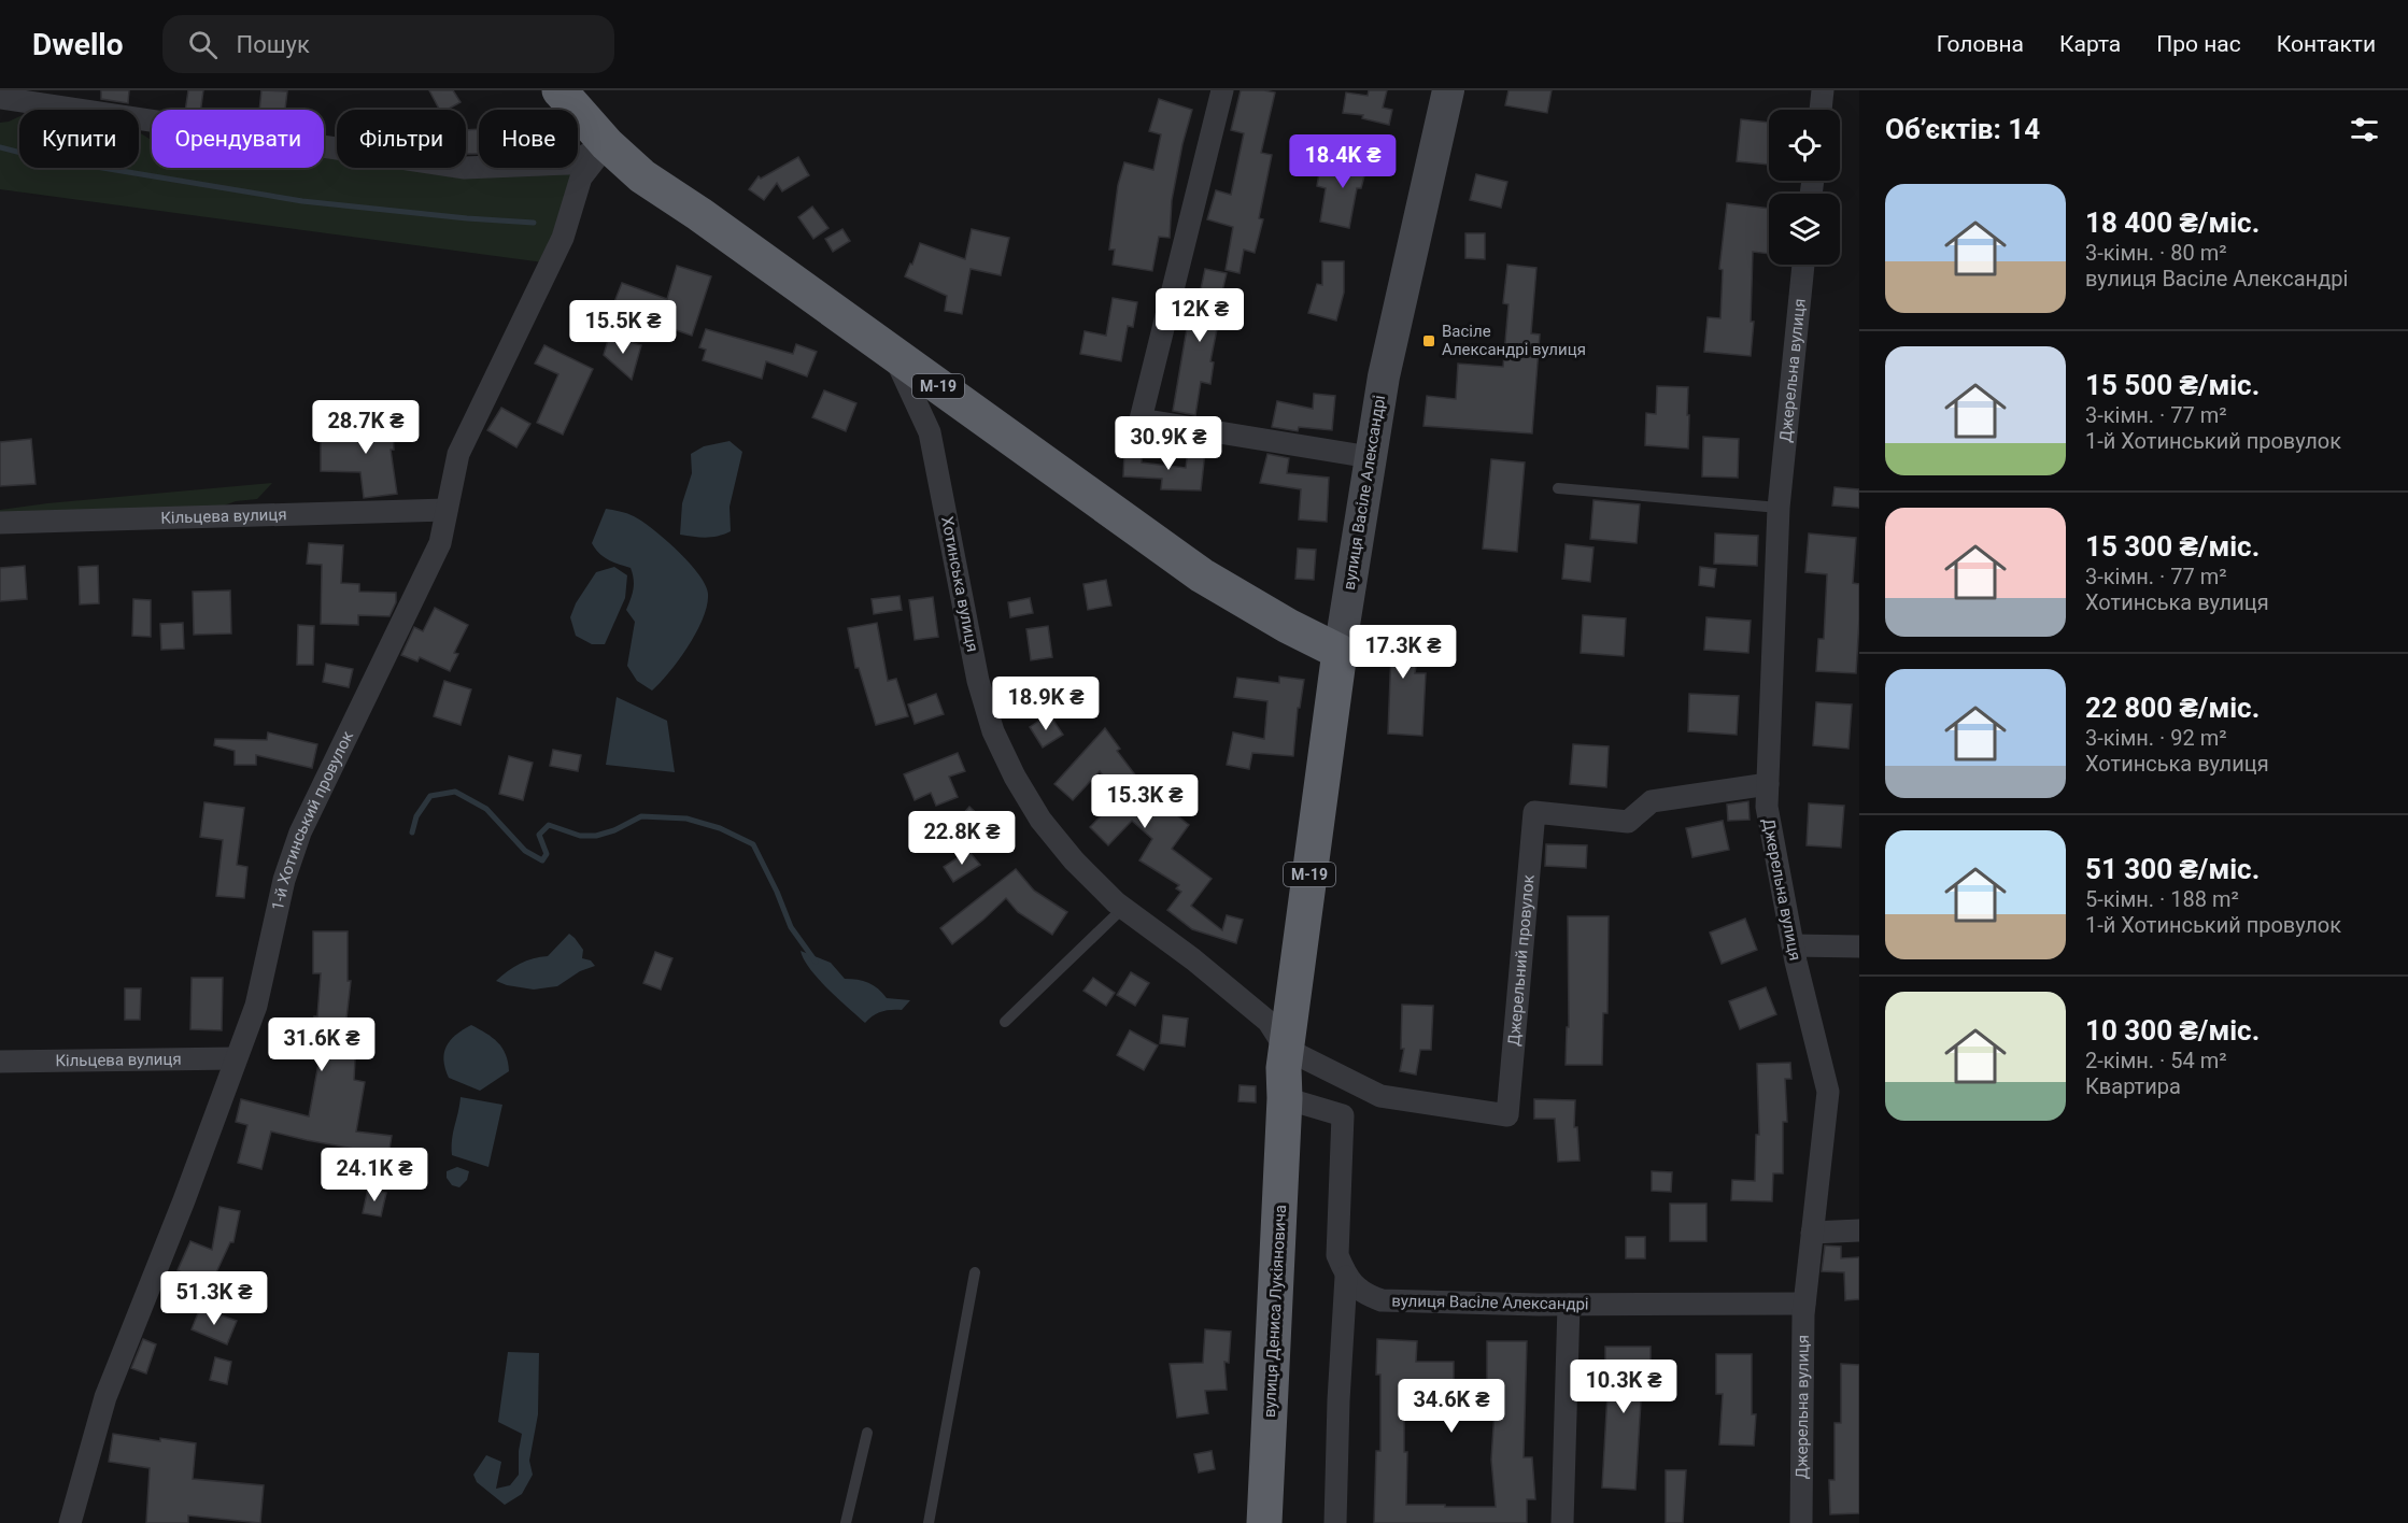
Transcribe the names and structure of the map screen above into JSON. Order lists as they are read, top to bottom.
{
  "streets": {
    "highway": [
      "М-19",
      "вулиця Васіле Александрі",
      "Хотинська вулиця",
      "вулиця Дениса Лукіяновича"
    ],
    "street": [
      "Джерельна вулиця",
      "Кільцева вулиця",
      "1-й Хотинський провулок",
      "Джерельний провулок"
    ]
  },
  "crossings": [
    ["Джерельна вулиця", "вулиця Васіле Александрі"],
    ["Джерельна вулиця", "Джерельний провулок"],
    ["вулиця Васіле Александрі", "Хотинська вулиця"],
    ["вулиця Васіле Александрі", "Джерельний провулок"],
    ["вулиця Васіле Александрі", "вулиця Дениса Лукіяновича"],
    ["Кільцева вулиця", "1-й Хотинський провулок"],
    ["Хотинська вулиця", "1-й Хотинський провулок"],
    ["Хотинська вулиця", "Джерельний провулок"]
  ],
  "places": {
    "transit": ["Васіле Александрі вулиця"]
  },
  "page": {
    "header": "Dwello",
    "search": "Пошук",
    "nav": [
      "Головна",
      "Карта",
      "Про нас",
      "Контакти"
    ],
    "heading": "Об’єктів: 14",
    "chip": [
      "Купити",
      "Орендувати",
      "Фільтри",
      "Нове"
    ],
    "price": [
      "18.4K ₴",
      "12K ₴",
      "15.5K ₴",
      "28.7K ₴",
      "30.9K ₴",
      "17.3K ₴",
      "18.9K ₴",
      "15.3K ₴",
      "22.8K ₴",
      "31.6K ₴",
      "24.1K ₴",
      "51.3K ₴",
      "10.3K ₴",
      "34.6K ₴"
    ],
    "list": [
      {
        "name": "18 400 ₴/міс.",
        "note": "3-кімн. · 80 m² · вулиця Васіле Александрі"
      },
      {
        "name": "15 500 ₴/міс.",
        "note": "3-кімн. · 77 m² · 1-й Хотинський провулок"
      },
      {
        "name": "15 300 ₴/міс.",
        "note": "3-кімн. · 77 m² · Хотинська вулиця"
      },
      {
        "name": "22 800 ₴/міс.",
        "note": "3-кімн. · 92 m² · Хотинська вулиця"
      },
      {
        "name": "51 300 ₴/міс.",
        "note": "5-кімн. · 188 m² · 1-й Хотинський провулок"
      },
      {
        "name": "10 300 ₴/міс.",
        "note": "2-кімн. · 54 m² · Квартира"
      }
    ]
  }
}
